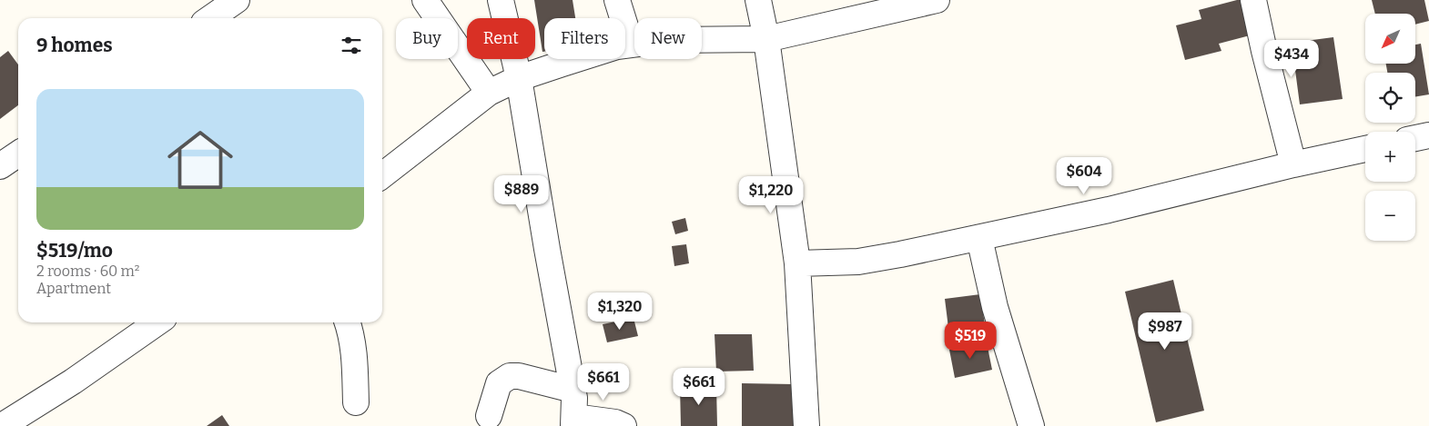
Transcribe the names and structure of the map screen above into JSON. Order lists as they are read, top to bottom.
{
  "north": "bottom left",
  "page": {
    "map_buttons": ["+", "−"],
    "chip": [
      "Buy",
      "Rent",
      "Filters",
      "New"
    ],
    "heading": "9 homes",
    "price": [
      "$434",
      "$604",
      "$889",
      "$1,220",
      "$1,320",
      "$987",
      "$519",
      "$661",
      "$661"
    ],
    "list": [
      {
        "name": "$519/mo",
        "note": "2 rooms · 60 m² · Apartment"
      }
    ]
  }
}
